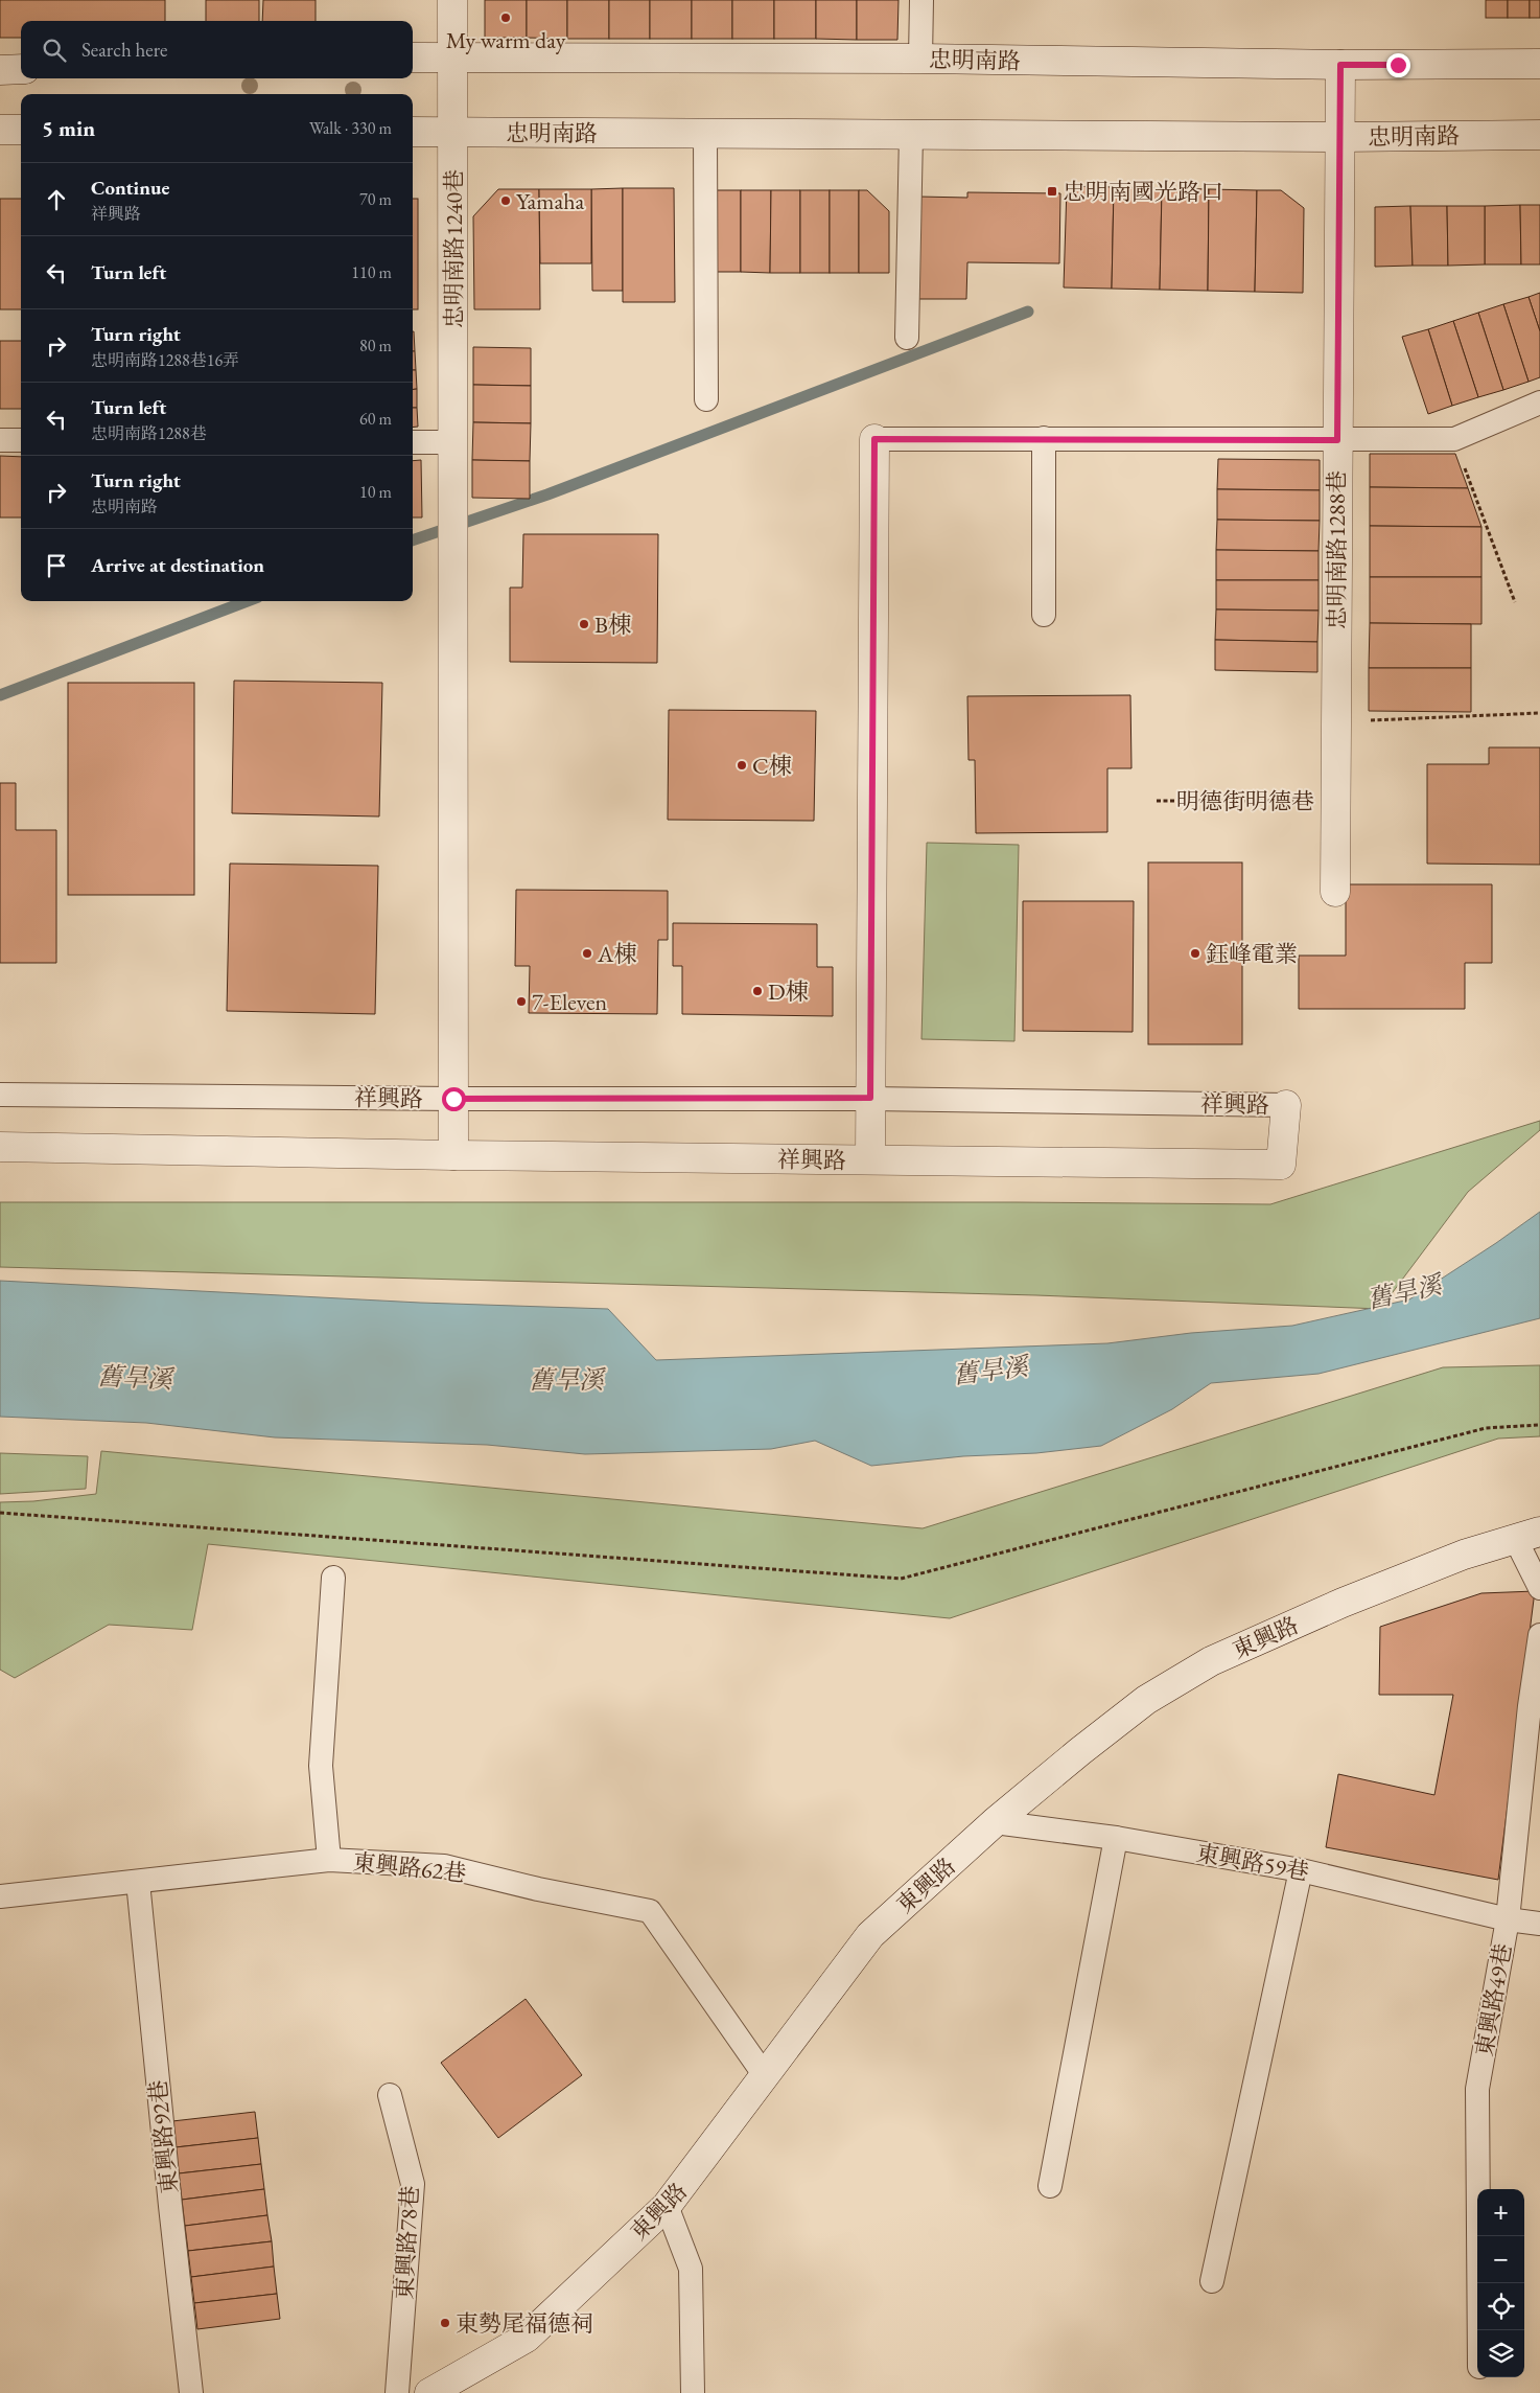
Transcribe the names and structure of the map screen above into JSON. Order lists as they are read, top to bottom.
{
  "streets": {
    "street": [
      "忠明南路",
      "忠明南路1240巷",
      "忠明南路1288巷",
      "明德街明德巷",
      "祥興路",
      "東興路"
    ],
    "lane": [
      "東興路59巷",
      "東興路62巷",
      "東興路49巷",
      "東興路92巷",
      "東興路78巷"
    ]
  },
  "crossings": [
    ["忠明南路", "忠明南路1240巷"],
    ["忠明南路", "忠明南路1288巷"],
    ["忠明南路1240巷", "祥興路"],
    ["忠明南路1288巷", "明德街明德巷"],
    ["東興路", "東興路59巷"],
    ["東興路", "東興路62巷"],
    ["東興路59巷", "東興路49巷"],
    ["東興路62巷", "東興路92巷"]
  ],
  "water": ["舊旱溪"],
  "places": {
    "other": [
      "My warm day",
      "Yamaha",
      "B棟",
      "C棟",
      "A棟",
      "鈺峰電業",
      "D棟",
      "7-Eleven",
      "東勢尾福德祠"
    ],
    "transit": ["忠明南國光路口"]
  },
  "page": {
    "search": "Search here",
    "heading": ["5 min", "Walk · 330 m"],
    "list": [
      ["Continue", "祥興路", "70 m"],
      ["Turn left", "110 m"],
      ["Turn right", "忠明南路1288巷16弄", "80 m"],
      ["Turn left", "忠明南路1288巷", "60 m"],
      ["Turn right", "忠明南路", "10 m"],
      "Arrive at destination"
    ],
    "map_buttons": ["+", "−"]
  }
}
